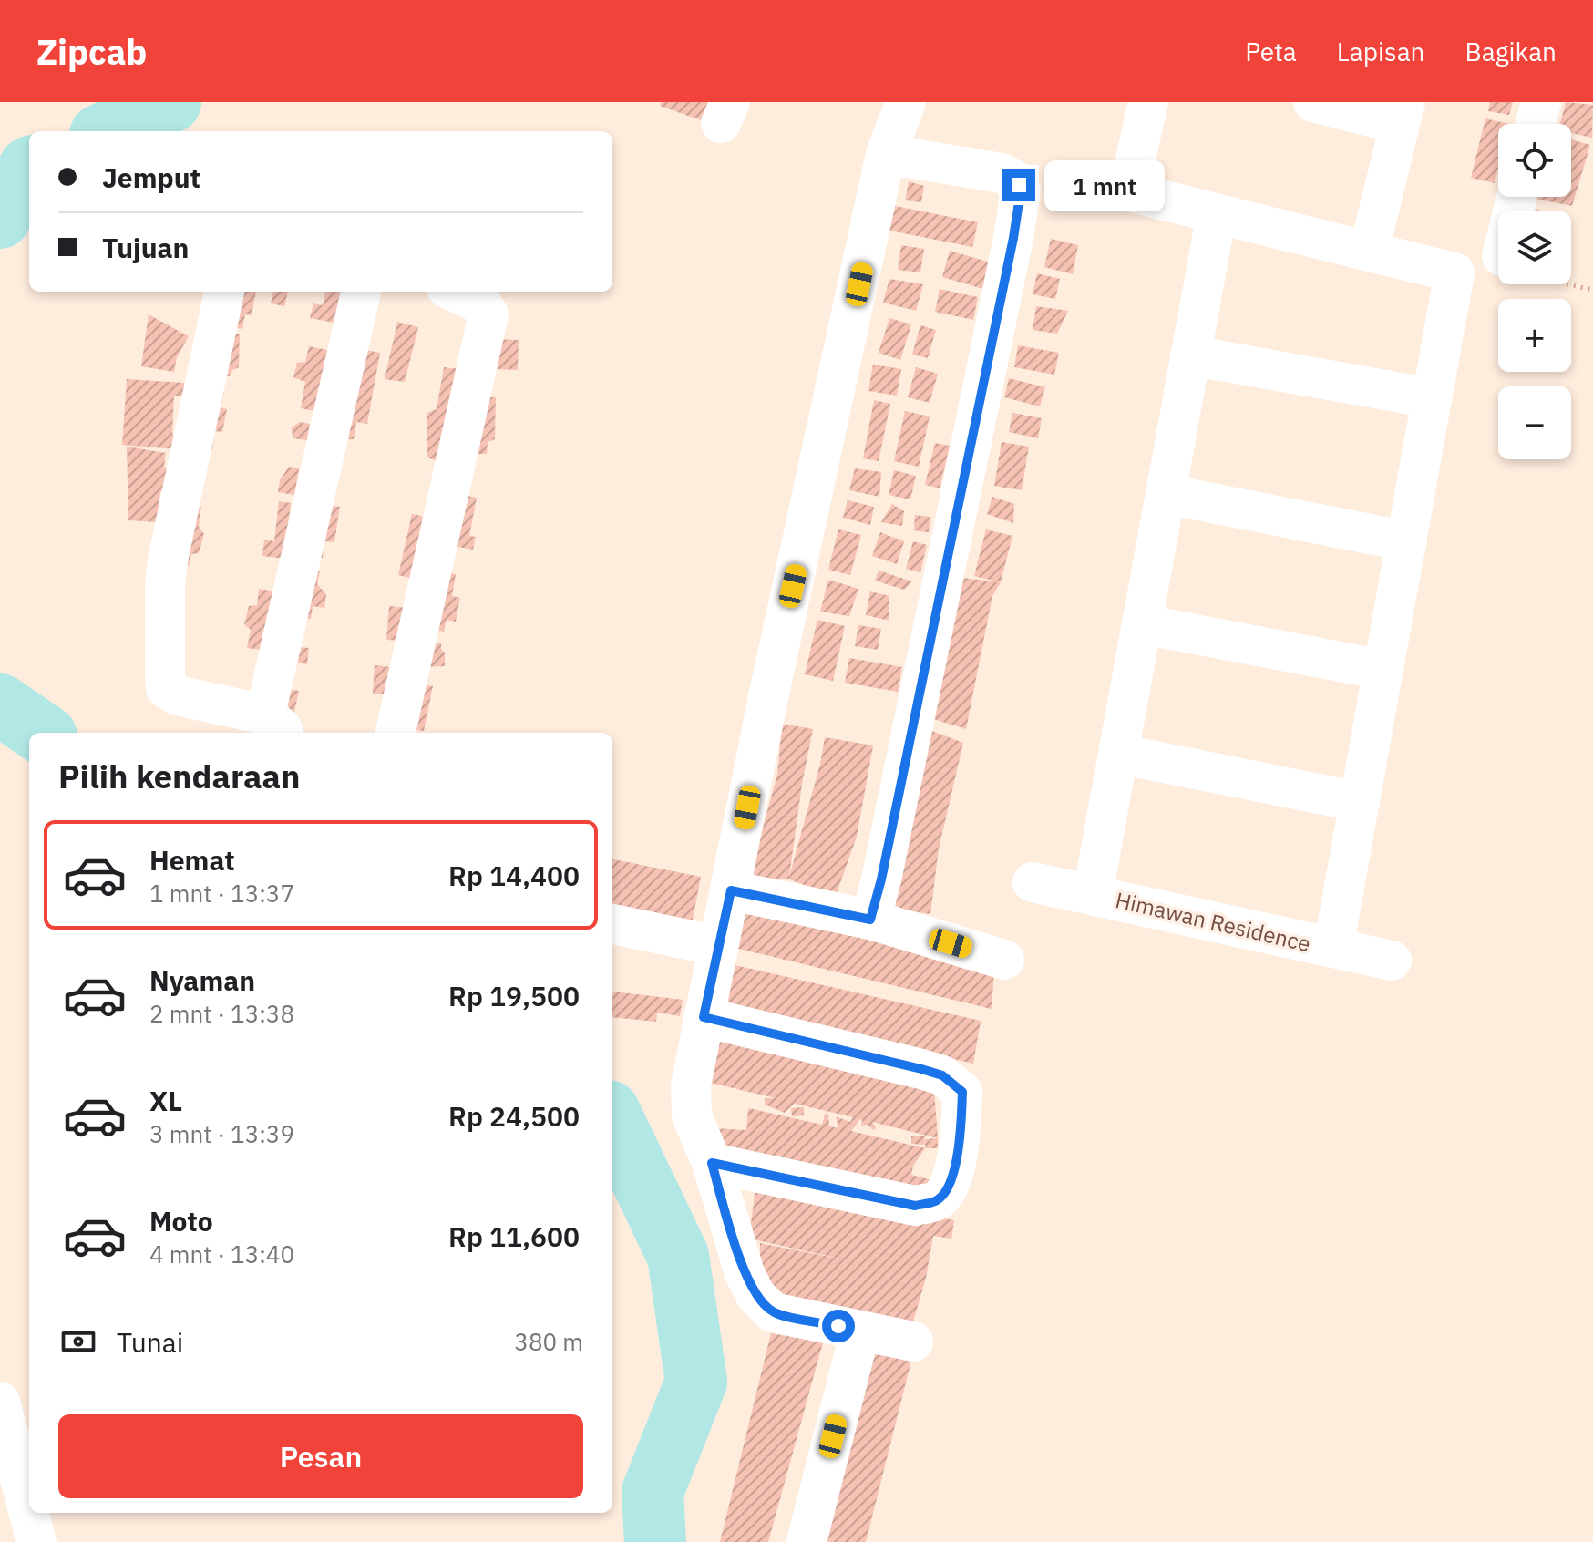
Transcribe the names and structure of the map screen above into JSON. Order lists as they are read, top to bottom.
{
  "streets": {
    "street": ["Himawan Residence"]
  },
  "page": {
    "header": "Zipcab",
    "nav": ["Peta", "Lapisan", "Bagikan"],
    "map_buttons": ["+", "−"],
    "banner": ["Jemput", "Tujuan"],
    "bubble": "1 mnt",
    "heading": "Pilih kendaraan",
    "list": [
      {
        "name": "Hemat",
        "note": "1 mnt · 13:37",
        "value": "Rp 14,400"
      },
      {
        "name": "Nyaman",
        "note": "2 mnt · 13:38",
        "value": "Rp 19,500"
      },
      {
        "name": "XL",
        "note": "3 mnt · 13:39",
        "value": "Rp 24,500"
      },
      {
        "name": "Moto",
        "note": "4 mnt · 13:40",
        "value": "Rp 11,600"
      }
    ],
    "pay": ["Tunai", "380 m"],
    "buttons": "Pesan"
  }
}
